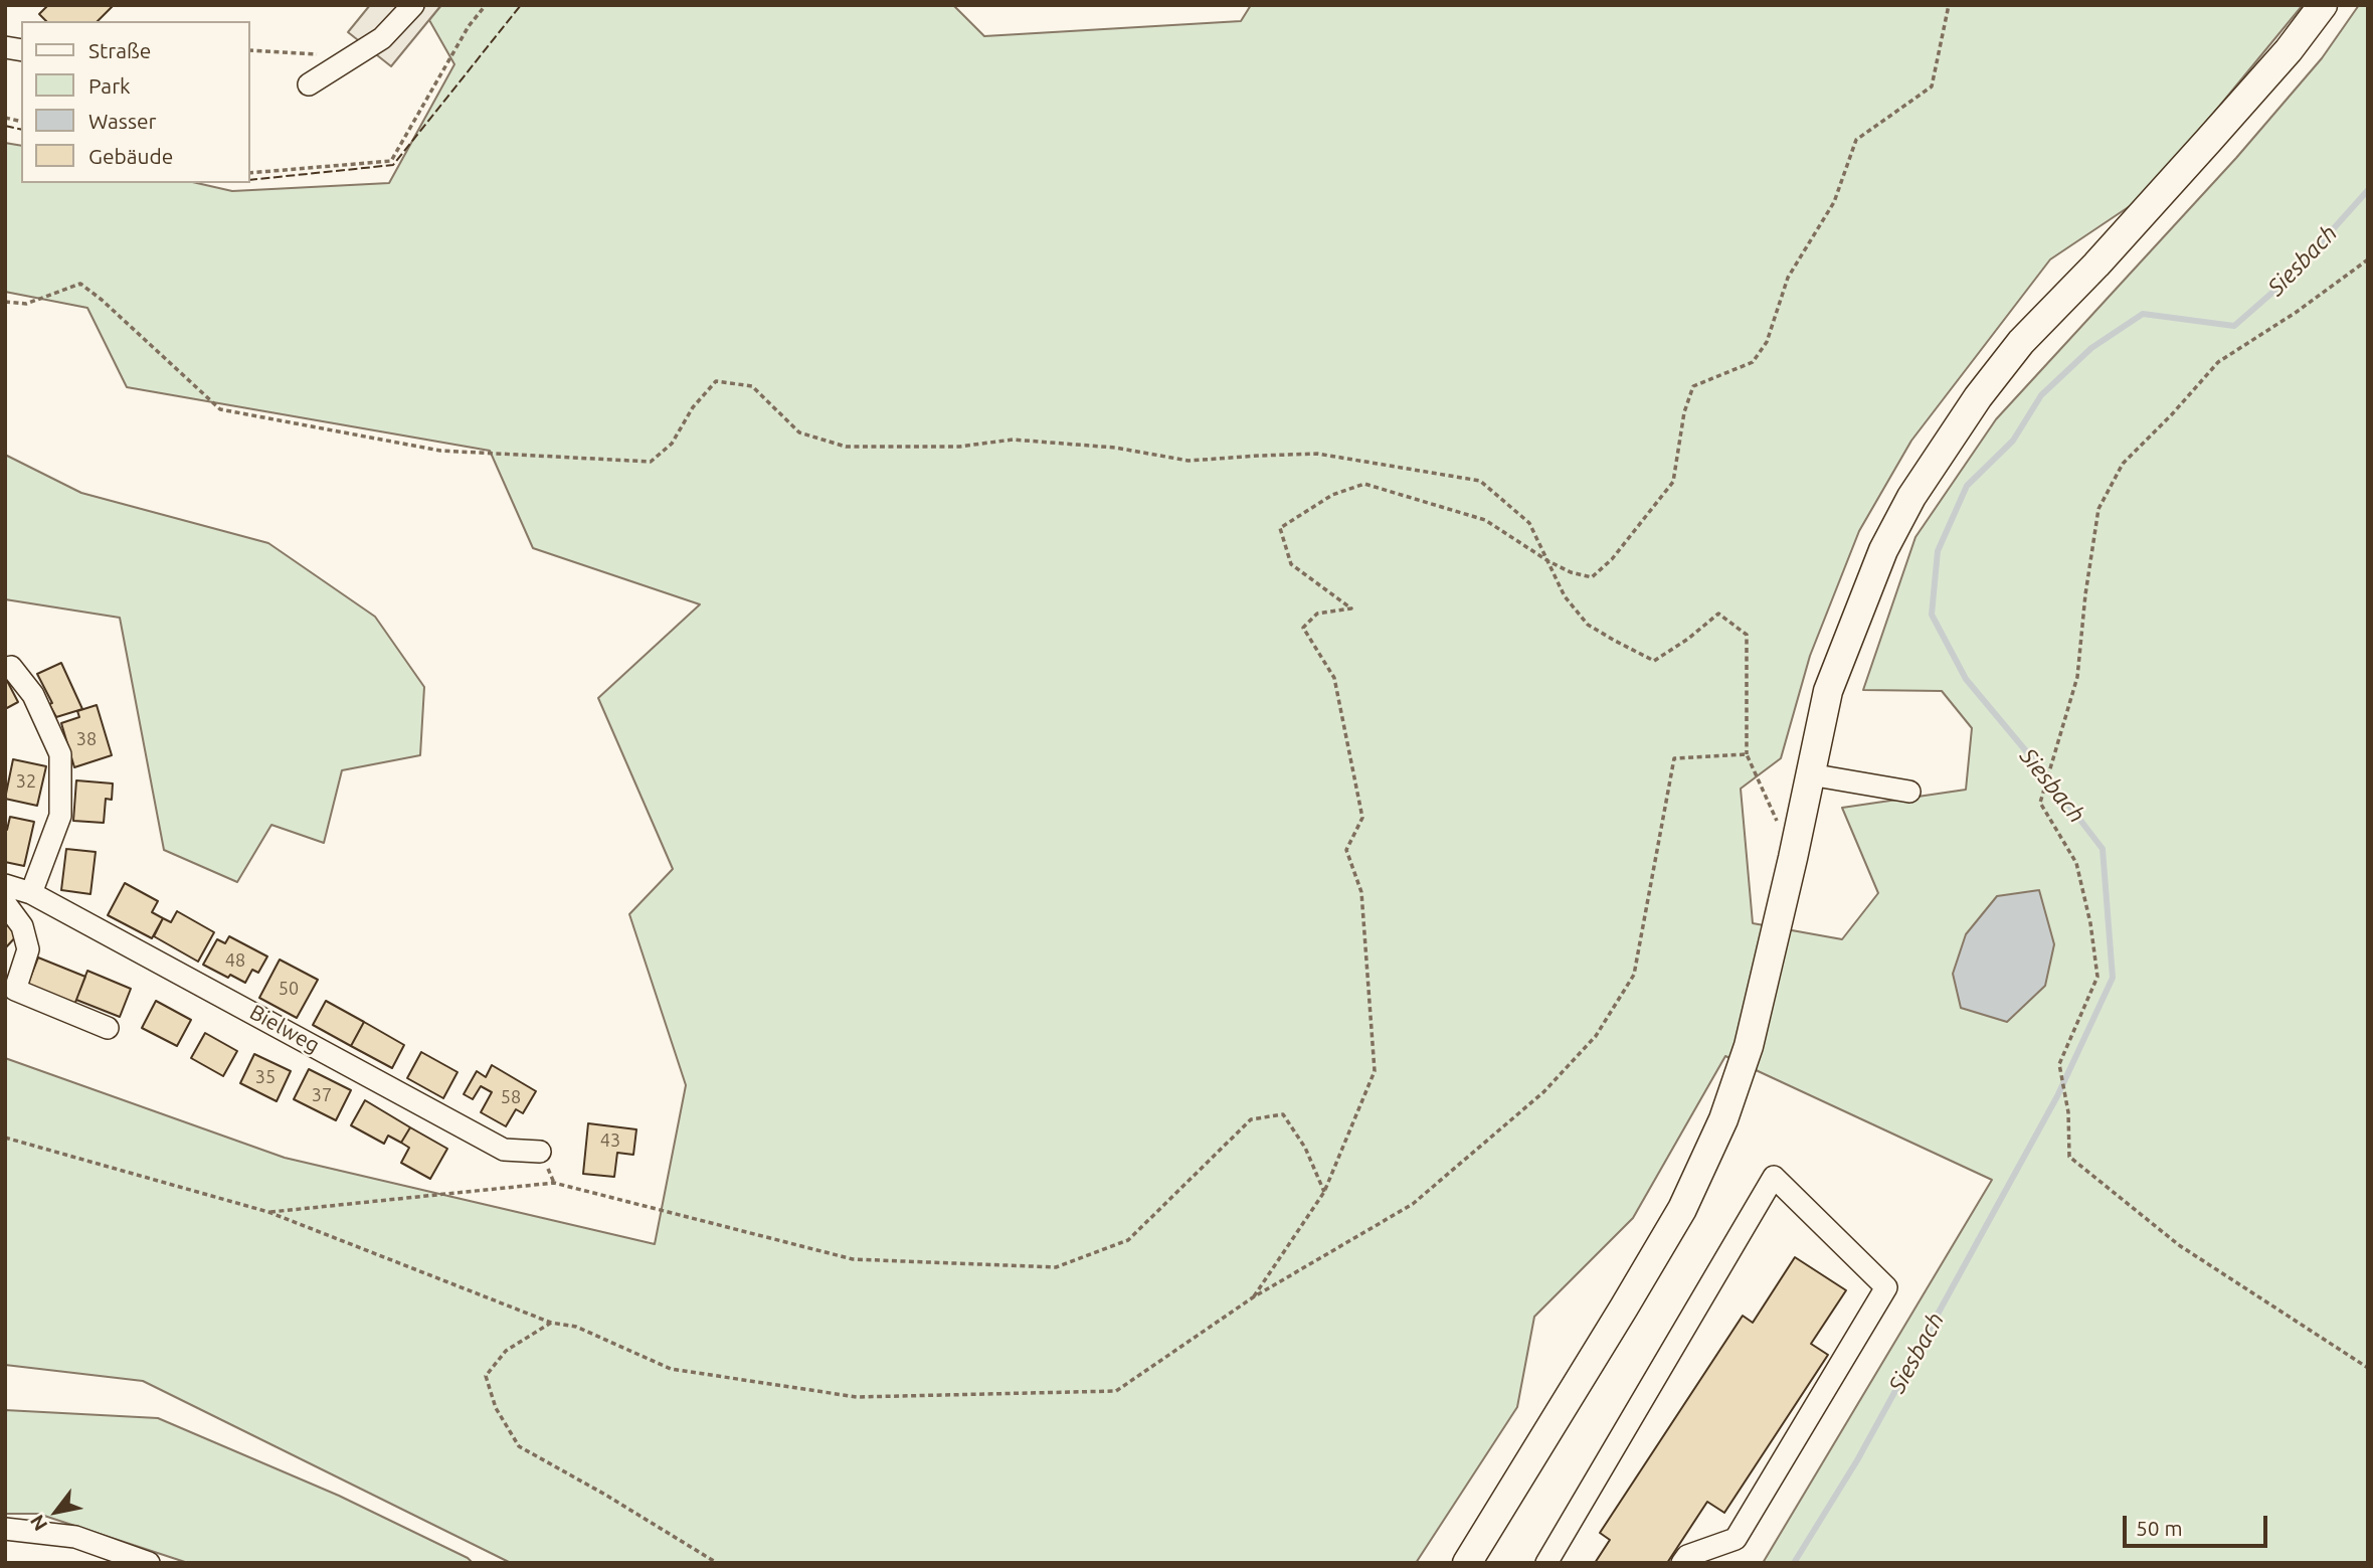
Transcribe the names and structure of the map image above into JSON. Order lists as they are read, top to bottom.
{
  "streets": {
    "street": ["Bielweg"]
  },
  "water": ["Siesbach"],
  "house_numbers": [
    "38",
    "32",
    "48",
    "50",
    "35",
    "37",
    "58",
    "43"
  ],
  "legend": [
    "Straße",
    "Park",
    "Wasser",
    "Gebäude"
  ],
  "scale_bar": "50 m",
  "north": "bottom left"
}
